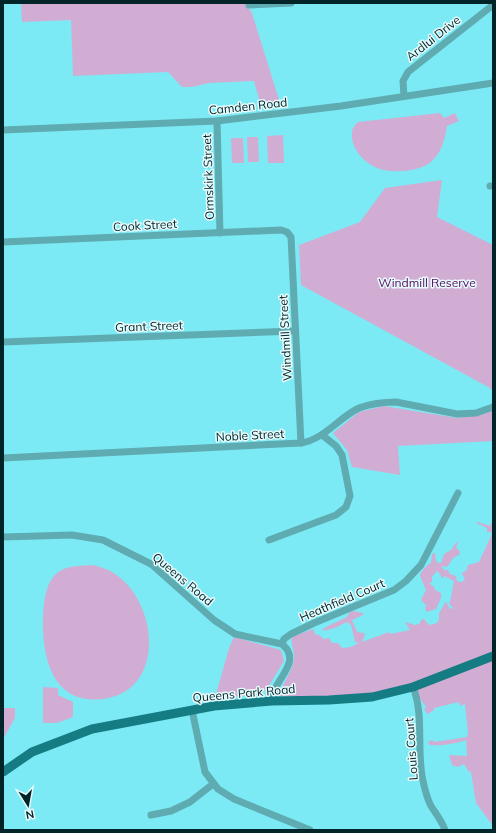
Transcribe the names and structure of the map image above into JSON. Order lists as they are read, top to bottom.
{
  "streets": {
    "main road": ["Queens Park Road"],
    "street": [
      "Ardlui Drive",
      "Camden Road",
      "Ormskirk Street",
      "Cook Street",
      "Grant Street",
      "Windmill Street",
      "Noble Street",
      "Queens Road",
      "Heathfield Court",
      "Louis Court"
    ]
  },
  "crossings": [
    ["Ardlui Drive", "Camden Road"],
    ["Camden Road", "Ormskirk Street"],
    ["Ormskirk Street", "Cook Street"],
    ["Cook Street", "Windmill Street"],
    ["Grant Street", "Windmill Street"],
    ["Windmill Street", "Noble Street"],
    ["Queens Road", "Heathfield Court"],
    ["Queens Park Road", "Louis Court"]
  ],
  "parks": ["Windmill Reserve"],
  "north": "bottom"
}
